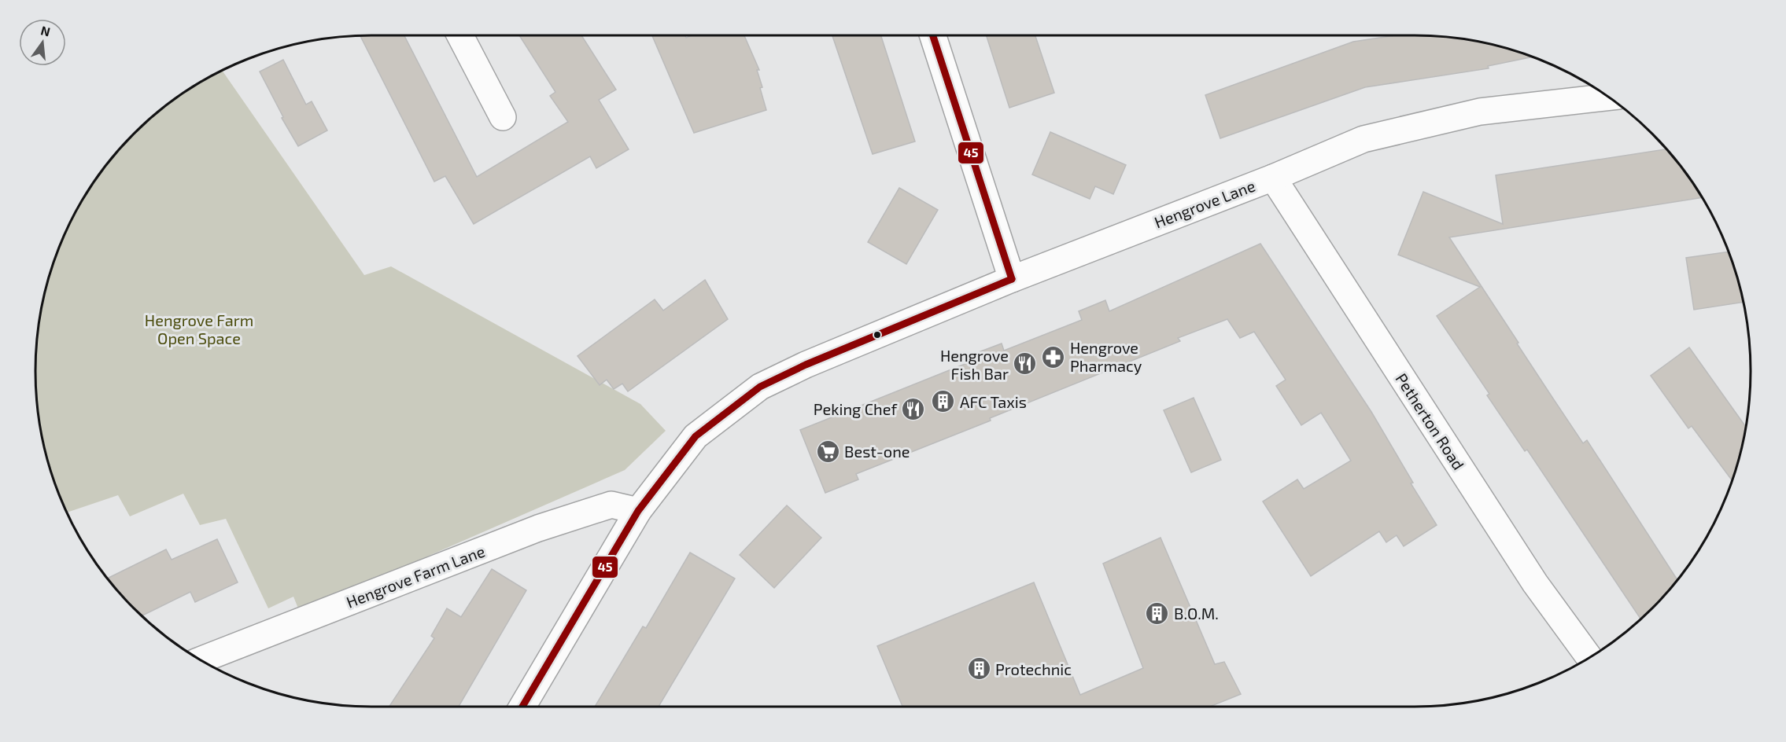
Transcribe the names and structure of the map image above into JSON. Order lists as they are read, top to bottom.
{
  "streets": {
    "street": ["Hengrove Lane", "Petherton Road", "Hengrove Farm Lane"]
  },
  "crossings": [
    ["Hengrove Lane", "Petherton Road"],
    ["Hengrove Lane", "Hengrove Farm Lane"]
  ],
  "parks": ["Hengrove Farm Open Space"],
  "places": {
    "pharmacy": ["Hengrove Pharmacy"],
    "restaurant": ["Hengrove Fish Bar", "Peking Chef"],
    "building": ["AFC Taxis", "B.O.M.", "Protechnic"],
    "supermarket": ["Best-one"]
  },
  "lines": ["transit line 45"],
  "north": "top"
}
